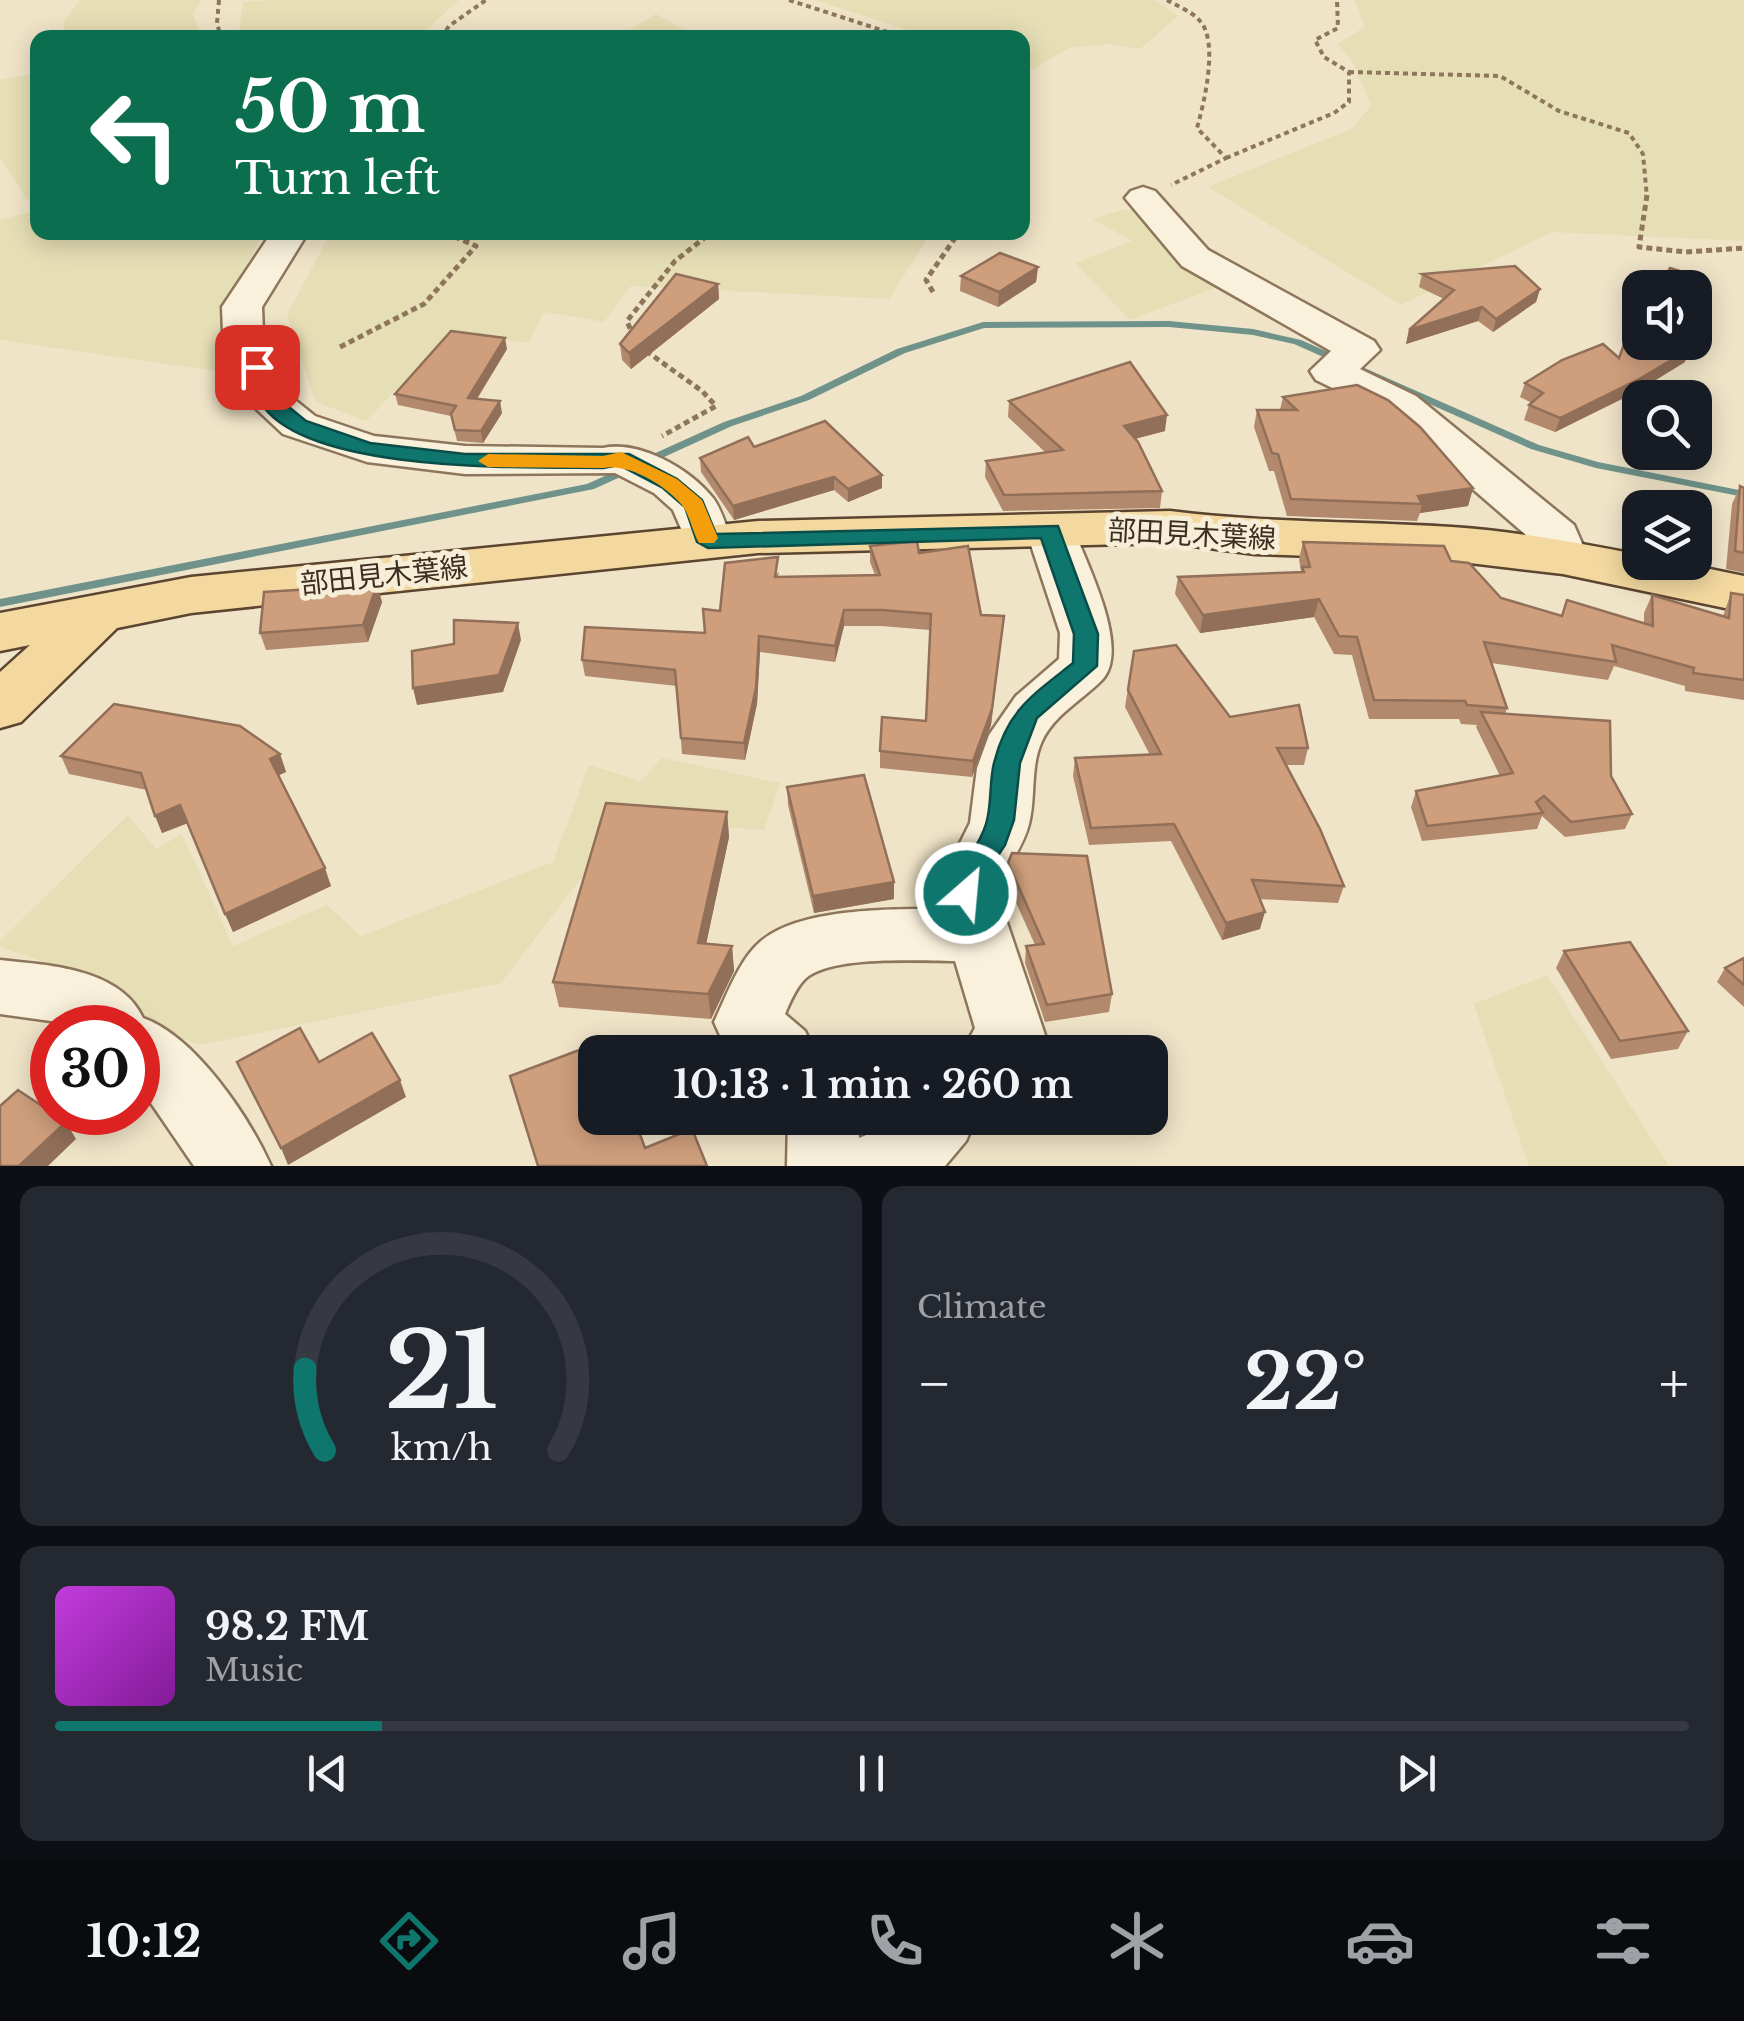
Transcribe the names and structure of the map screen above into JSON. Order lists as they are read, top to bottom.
{
  "streets": {
    "main road": ["部田見木葉線"]
  },
  "page": {
    "turn": ["50 m", "Turn left"],
    "limit": "30",
    "trip": "10:13 · 1 min · 260 m",
    "tile": "Climate",
    "heat": ["−", "22°", "+"],
    "song": ["98.2 FM", "Music"],
    "tabs": "10:12",
    "gauge": ["21", "km/h"]
  }
}
